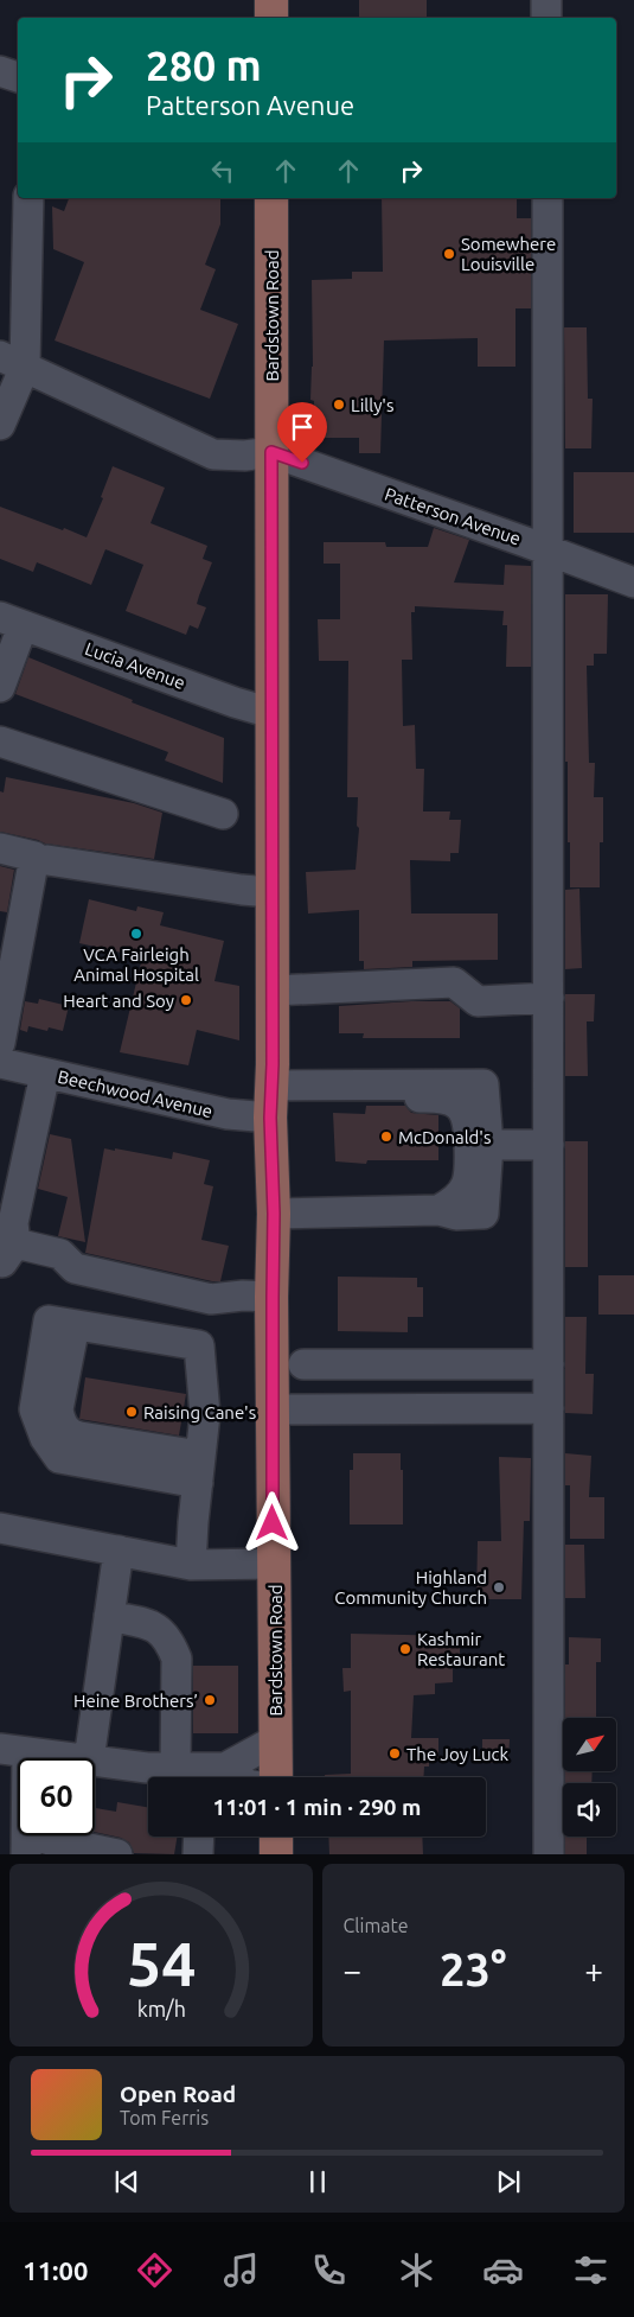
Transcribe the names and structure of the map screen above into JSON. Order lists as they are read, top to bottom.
{
  "streets": {
    "main road": ["Bardstown Road"],
    "street": ["Patterson Avenue", "Lucia Avenue", "Beechwood Avenue"]
  },
  "crossings": [
    ["Bardstown Road", "Patterson Avenue"],
    ["Bardstown Road", "Lucia Avenue"],
    ["Bardstown Road", "Beechwood Avenue"]
  ],
  "places": [
    "Somewhere Louisville",
    "Lilly's",
    "VCA Fairleigh Animal Hospital",
    "Heart and Soy",
    "McDonald's",
    "Raising Cane's",
    "Highland Community Church",
    "Kashmir Restaurant",
    "Heine Brothers’",
    "The Joy Luck"
  ],
  "north": "top right",
  "page": {
    "turn": ["280 m", "Patterson Avenue"],
    "limit": "60",
    "trip": "11:01 · 1 min · 290 m",
    "tile": "Climate",
    "heat": ["−", "23°", "+"],
    "song": ["Open Road", "Tom Ferris"],
    "tabs": "11:00",
    "gauge": ["54", "km/h"]
  }
}
